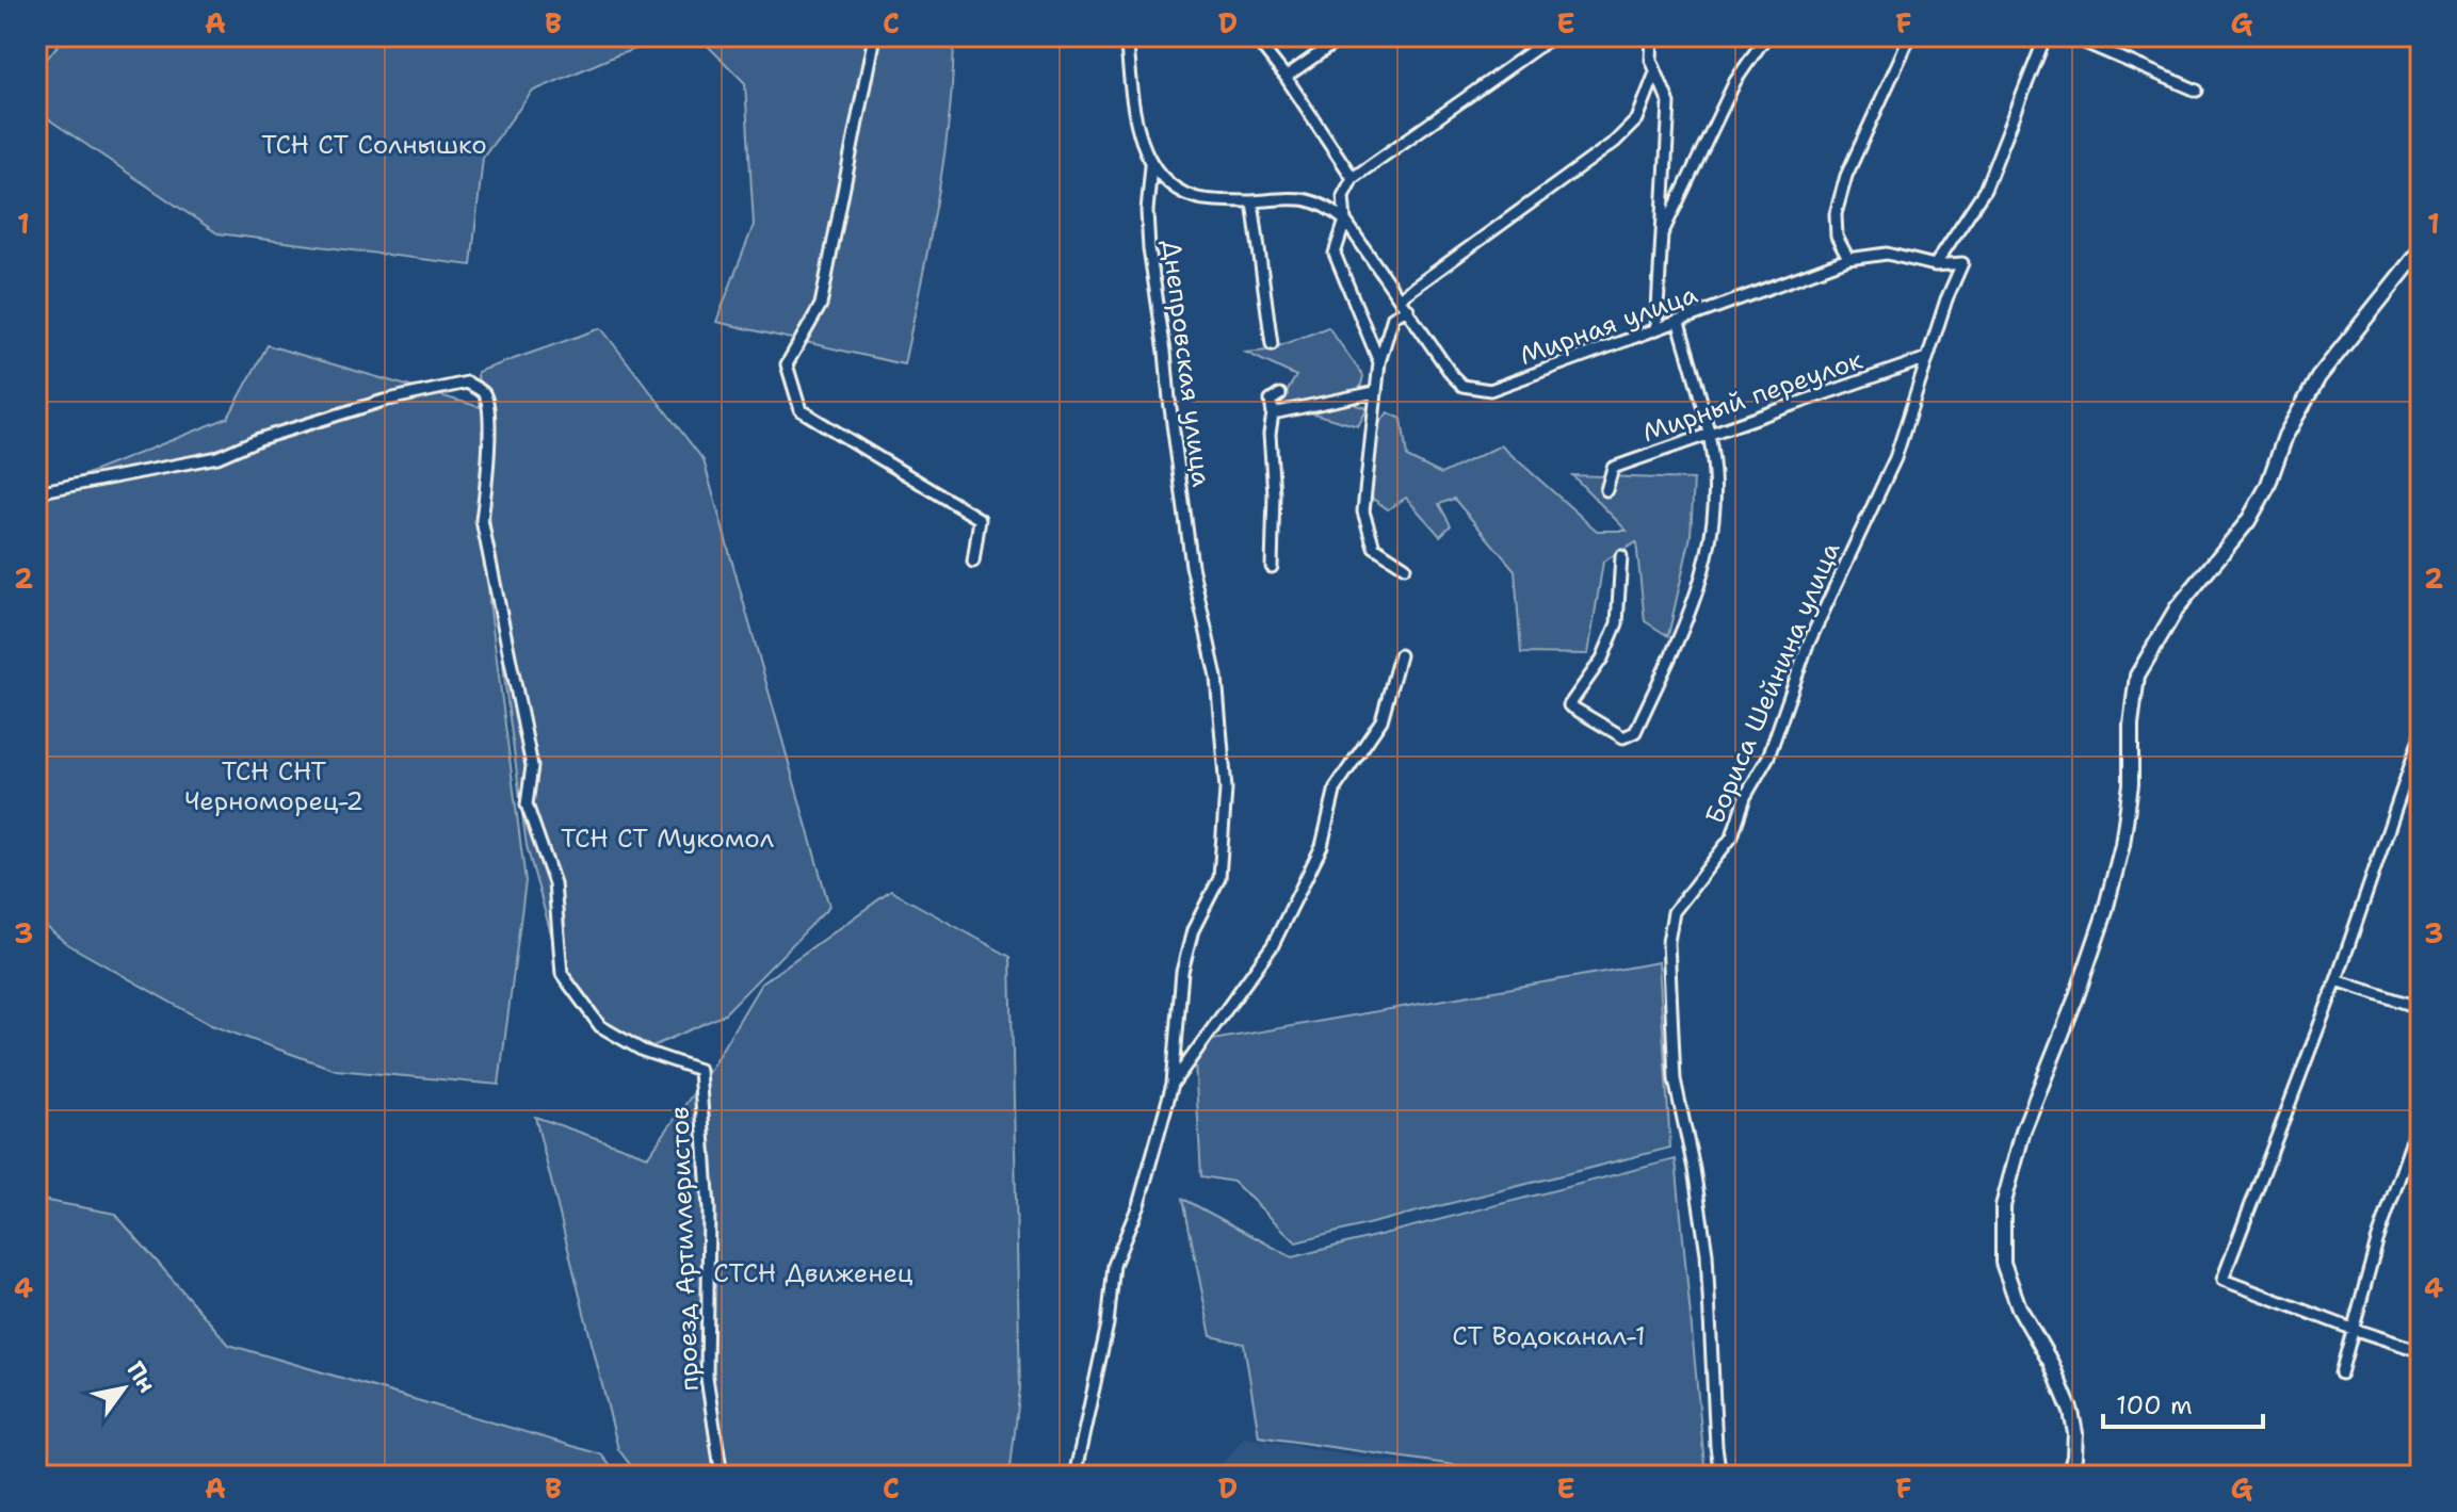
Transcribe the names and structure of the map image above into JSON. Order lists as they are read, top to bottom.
{
  "streets": {
    "street": [
      "Мирная улица",
      "Днепровская улица",
      "Мирный переулок",
      "Бориса Шейнина улица",
      "проезд Артиллеристов"
    ]
  },
  "crossings": [
    ["Мирная улица", "Бориса Шейнина улица"],
    ["Мирный переулок", "Бориса Шейнина улица"]
  ],
  "parks": [
    "ТСН СТ Солнышко",
    "ТСН СНТ Черноморец-2",
    "ТСН СТ Мукомол",
    "СТСН Движенец",
    "СТ Водоканал-1"
  ],
  "scale_bar": "100 m",
  "north": "top right",
  "grid": {
    "columns": [
      "A",
      "B",
      "C",
      "D",
      "E",
      "F",
      "G"
    ],
    "rows": [
      "1",
      "2",
      "3",
      "4"
    ]
  }
}
